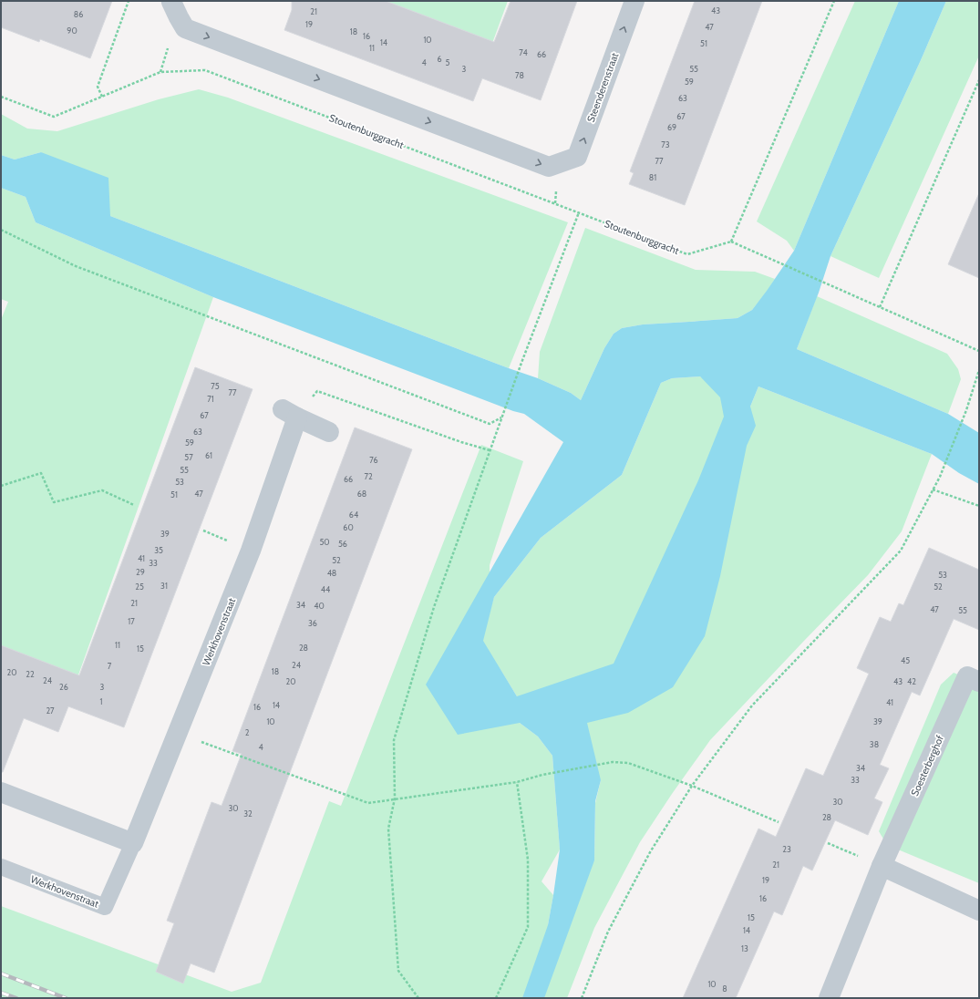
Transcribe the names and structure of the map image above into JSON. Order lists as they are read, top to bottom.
{
  "streets": {
    "street": ["Steenderenstraat", "Werkhovenstraat", "Soesterberghof"],
    "path": ["Stoutenburggracht"]
  },
  "house_numbers": [
    "43",
    "21",
    "86",
    "19",
    "47",
    "90",
    "18",
    "16",
    "10",
    "14",
    "51",
    "11",
    "74",
    "66",
    "6",
    "4",
    "5",
    "3",
    "55",
    "78",
    "59",
    "63",
    "67",
    "69",
    "73",
    "77",
    "81",
    "75",
    "77",
    "71",
    "67",
    "63",
    "59",
    "61",
    "57",
    "76",
    "55",
    "72",
    "66",
    "53",
    "47",
    "68",
    "51",
    "64",
    "60",
    "39",
    "50",
    "56",
    "35",
    "41",
    "52",
    "33",
    "29",
    "48",
    "53",
    "31",
    "25",
    "52",
    "44",
    "21",
    "34",
    "40",
    "47",
    "55",
    "17",
    "36",
    "11",
    "28",
    "15",
    "45",
    "24",
    "7",
    "18",
    "20",
    "22",
    "24",
    "20",
    "43",
    "42",
    "26",
    "3",
    "1",
    "41",
    "14",
    "16",
    "27",
    "10",
    "39",
    "2",
    "38",
    "4",
    "34",
    "33",
    "30",
    "30",
    "32",
    "28",
    "23",
    "21",
    "19",
    "16",
    "15",
    "14",
    "13",
    "10",
    "8"
  ]
}
